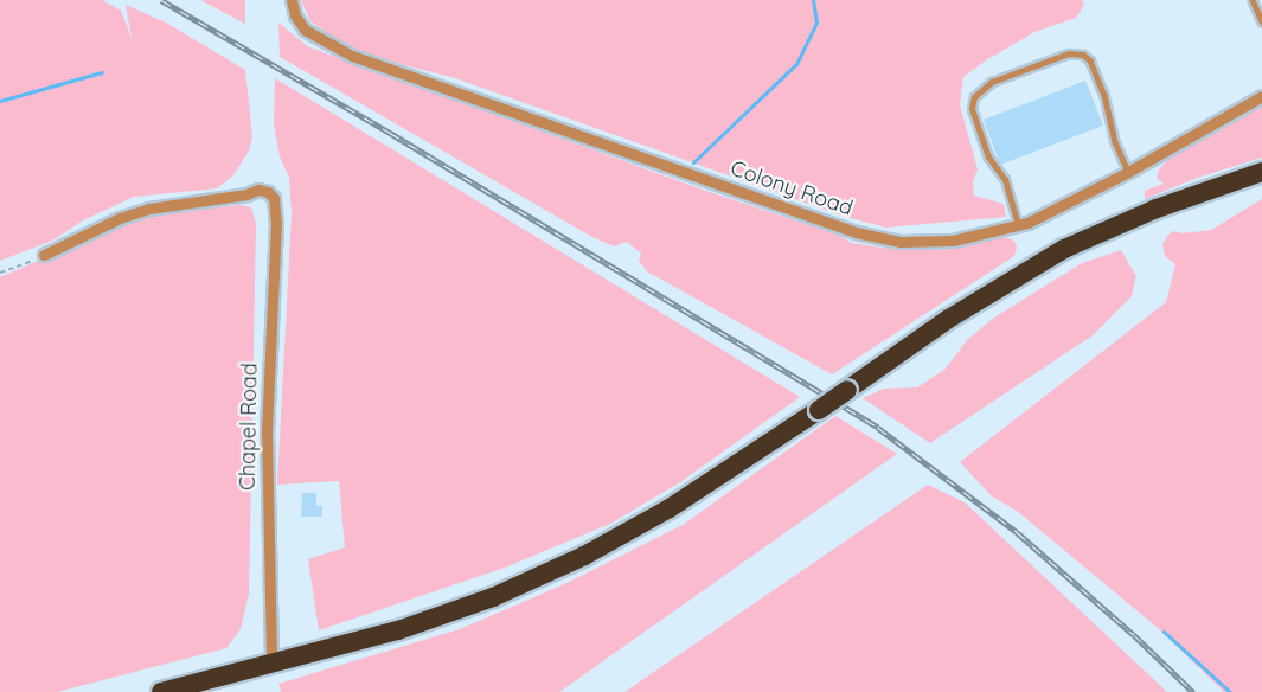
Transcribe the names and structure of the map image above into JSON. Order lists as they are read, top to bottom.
{
  "streets": {
    "street": ["Colony Road", "Chapel Road"]
  }
}
